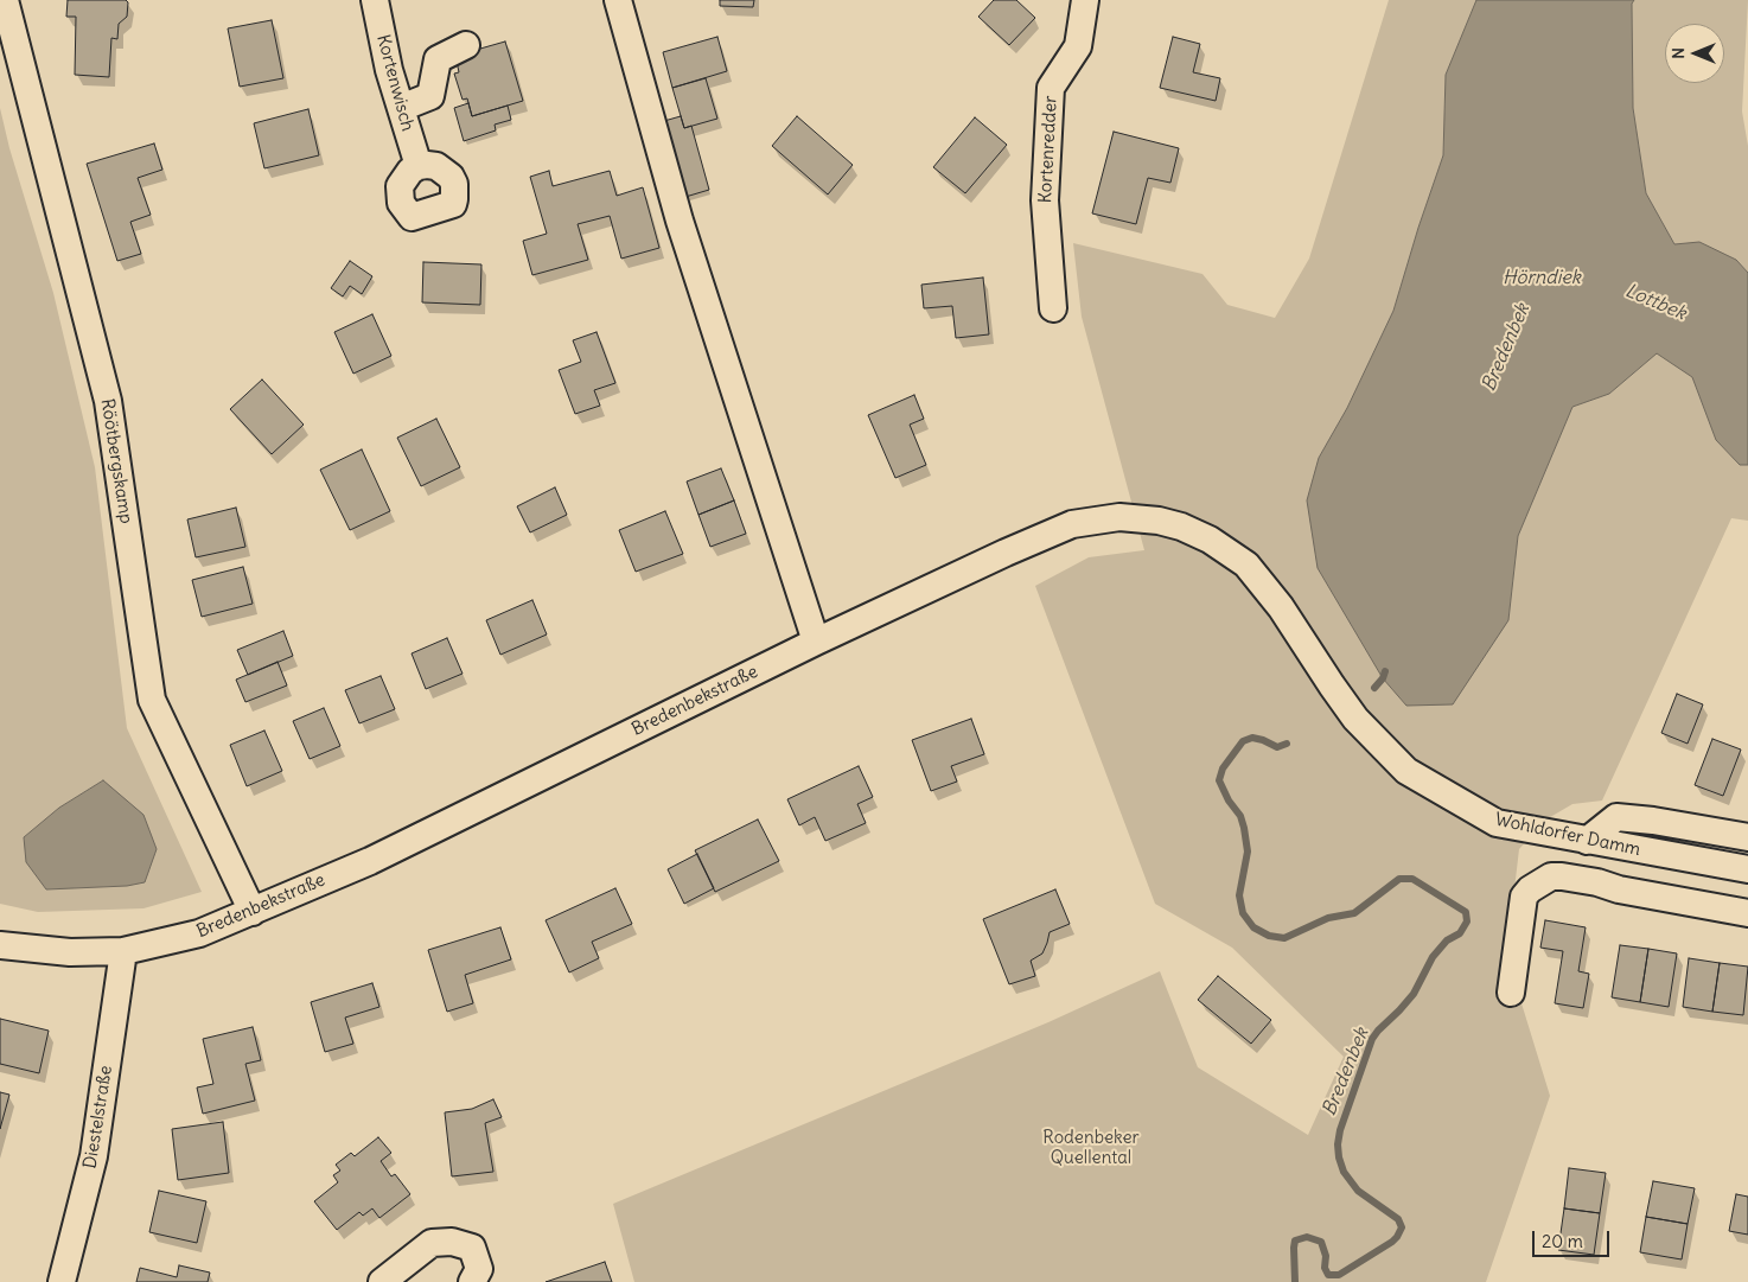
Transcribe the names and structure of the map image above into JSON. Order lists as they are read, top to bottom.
{
  "streets": {
    "street": [
      "Kortenwisch",
      "Kortenredder",
      "Röötbergskamp",
      "Bredenbekstraße",
      "Wohldorfer Damm",
      "Diestelstraße"
    ]
  },
  "crossings": [
    ["Röötbergskamp", "Bredenbekstraße"],
    ["Bredenbekstraße", "Wohldorfer Damm"],
    ["Bredenbekstraße", "Diestelstraße"]
  ],
  "water": ["Hörndiek", "Lottbek", "Bredenbek"],
  "parks": ["Rodenbeker Quellental"],
  "scale_bar": "20 m",
  "north": "left"
}
